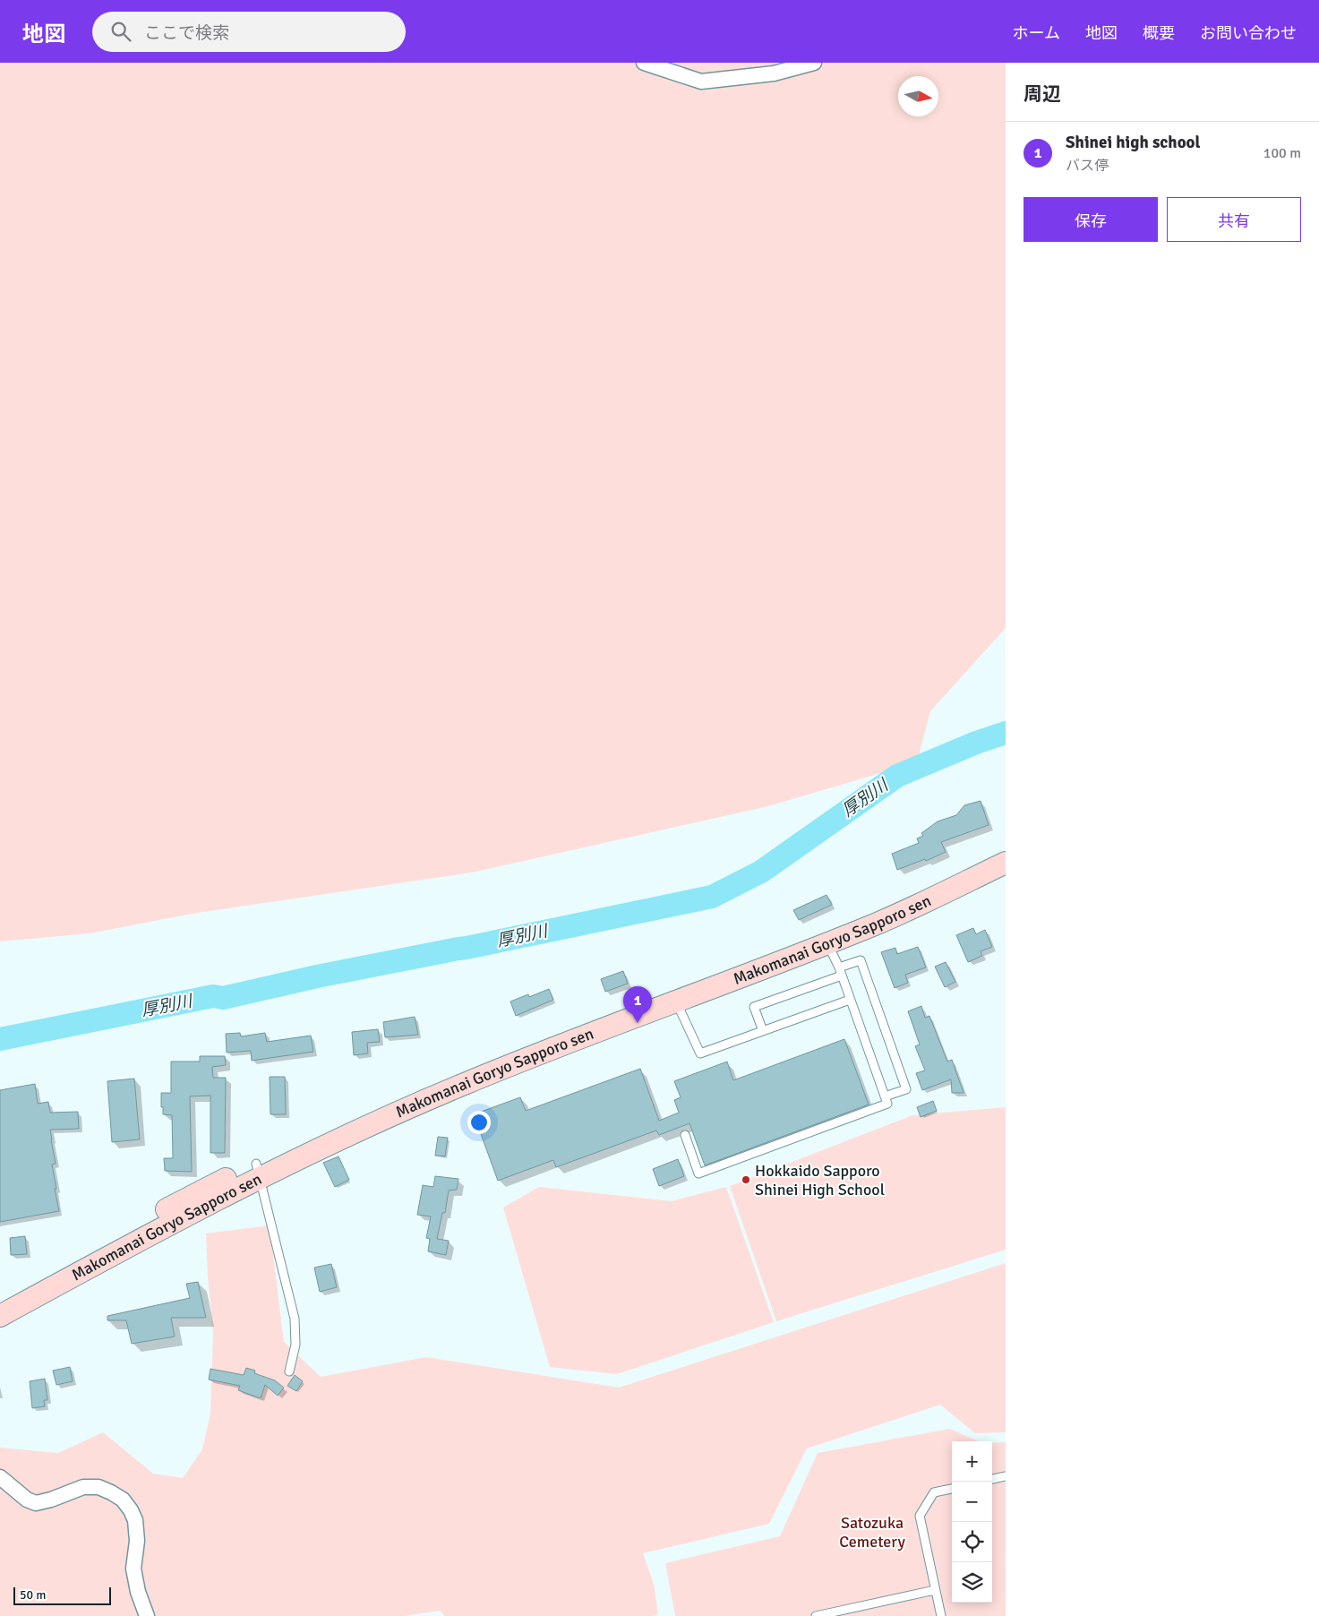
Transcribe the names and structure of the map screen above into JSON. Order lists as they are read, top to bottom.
{
  "streets": {
    "main road": ["Makomanai Goryo Sapporo sen"]
  },
  "water": ["厚別川"],
  "parks": ["Satozuka Cemetery"],
  "places": ["Hokkaido Sapporo Shinei High School"],
  "scale_bar": "50 m",
  "north": "right",
  "page": {
    "header": "地図",
    "search": "ここで検索",
    "nav": [
      "ホーム",
      "地図",
      "概要",
      "お問い合わせ"
    ],
    "heading": "周辺",
    "list": [
      {
        "mark": "1",
        "name": "Shinei high school",
        "note": "バス停",
        "value": "100 m"
      }
    ],
    "buttons": ["保存", "共有"],
    "pins": "1",
    "map_buttons": ["+", "−"],
    "scale": "50 m"
  }
}
